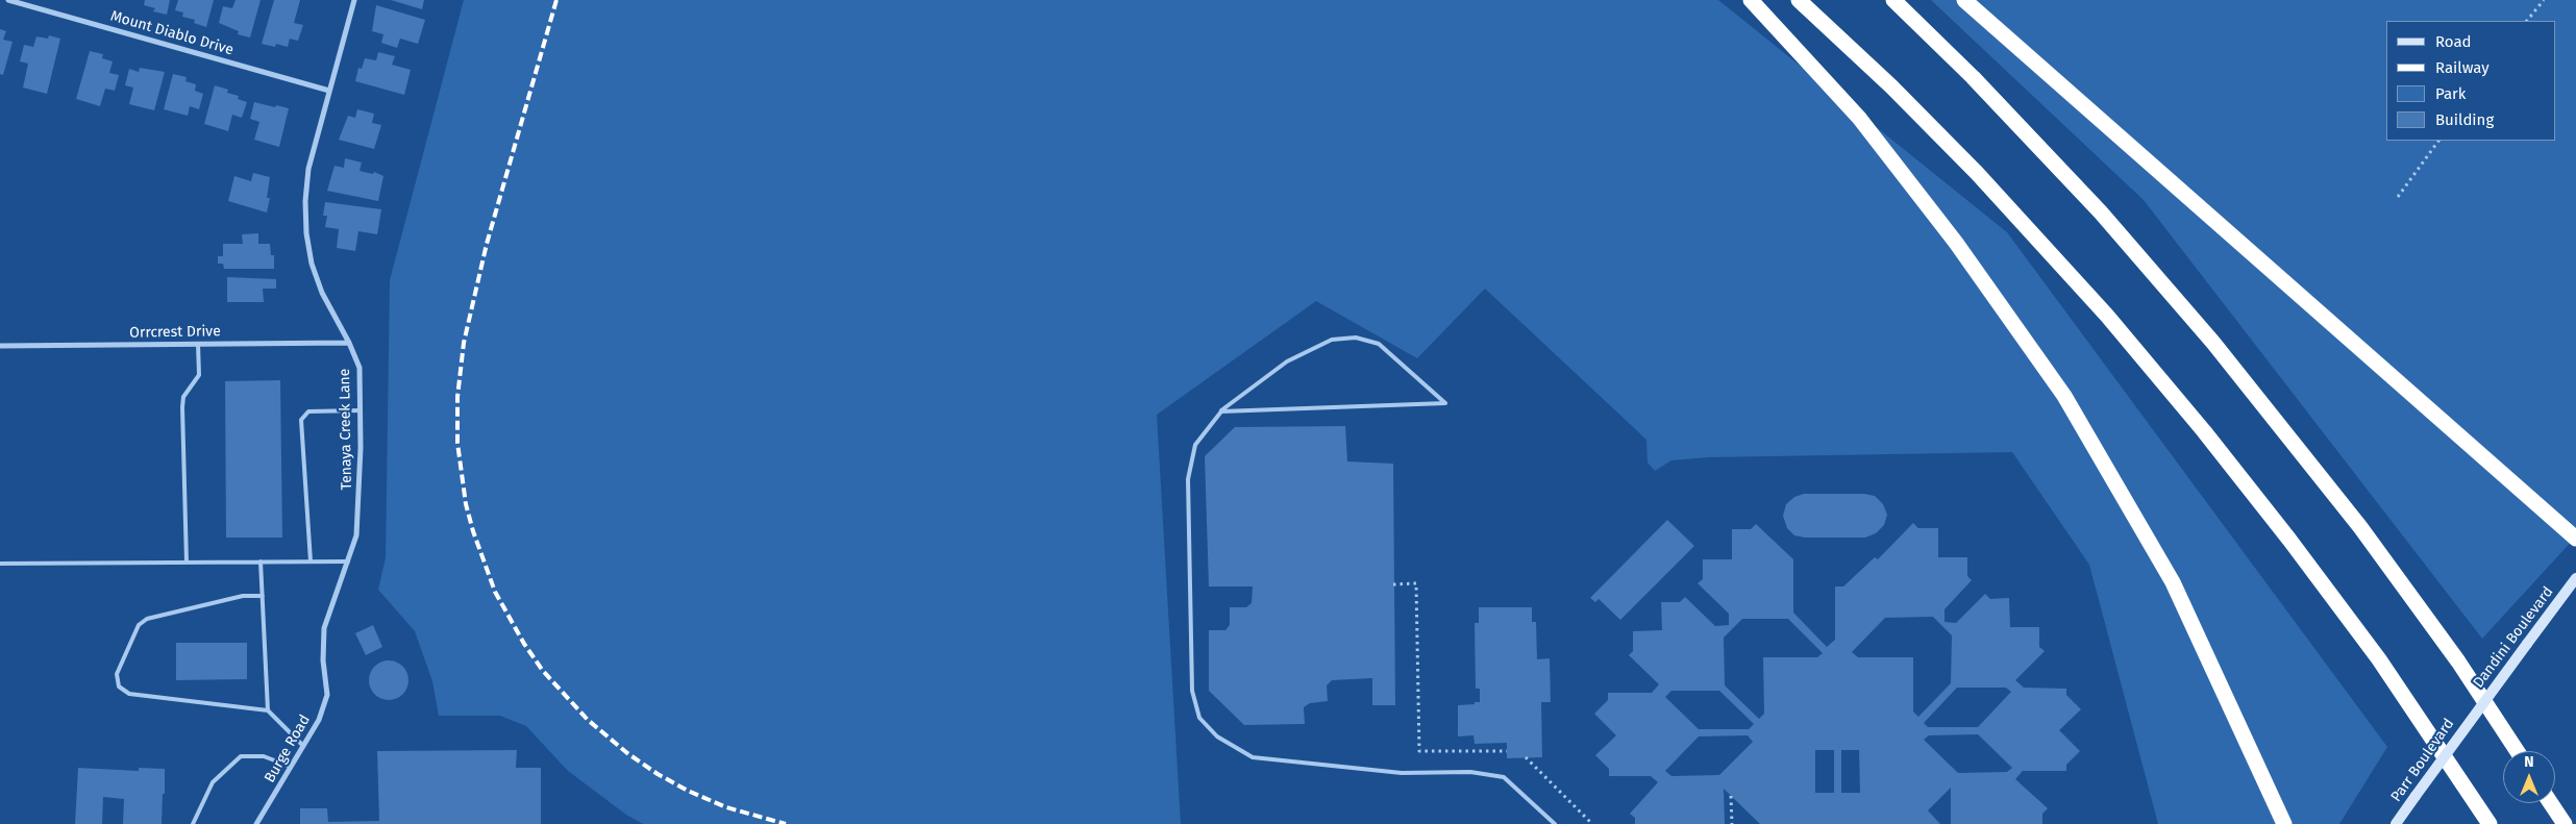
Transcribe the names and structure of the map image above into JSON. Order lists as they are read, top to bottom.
{
  "streets": {
    "main road": ["Dandini Boulevard", "Parr Boulevard"],
    "street": [
      "Mount Diablo Drive",
      "Orrcrest Drive",
      "Tenaya Creek Lane",
      "Burge Road"
    ]
  },
  "crossings": [
    ["Mount Diablo Drive", "Tenaya Creek Lane"],
    ["Orrcrest Drive", "Tenaya Creek Lane"],
    ["Tenaya Creek Lane", "Burge Road"],
    ["Dandini Boulevard", "Parr Boulevard"]
  ],
  "legend": [
    "Road",
    "Railway",
    "Park",
    "Building"
  ],
  "north": "top"
}
